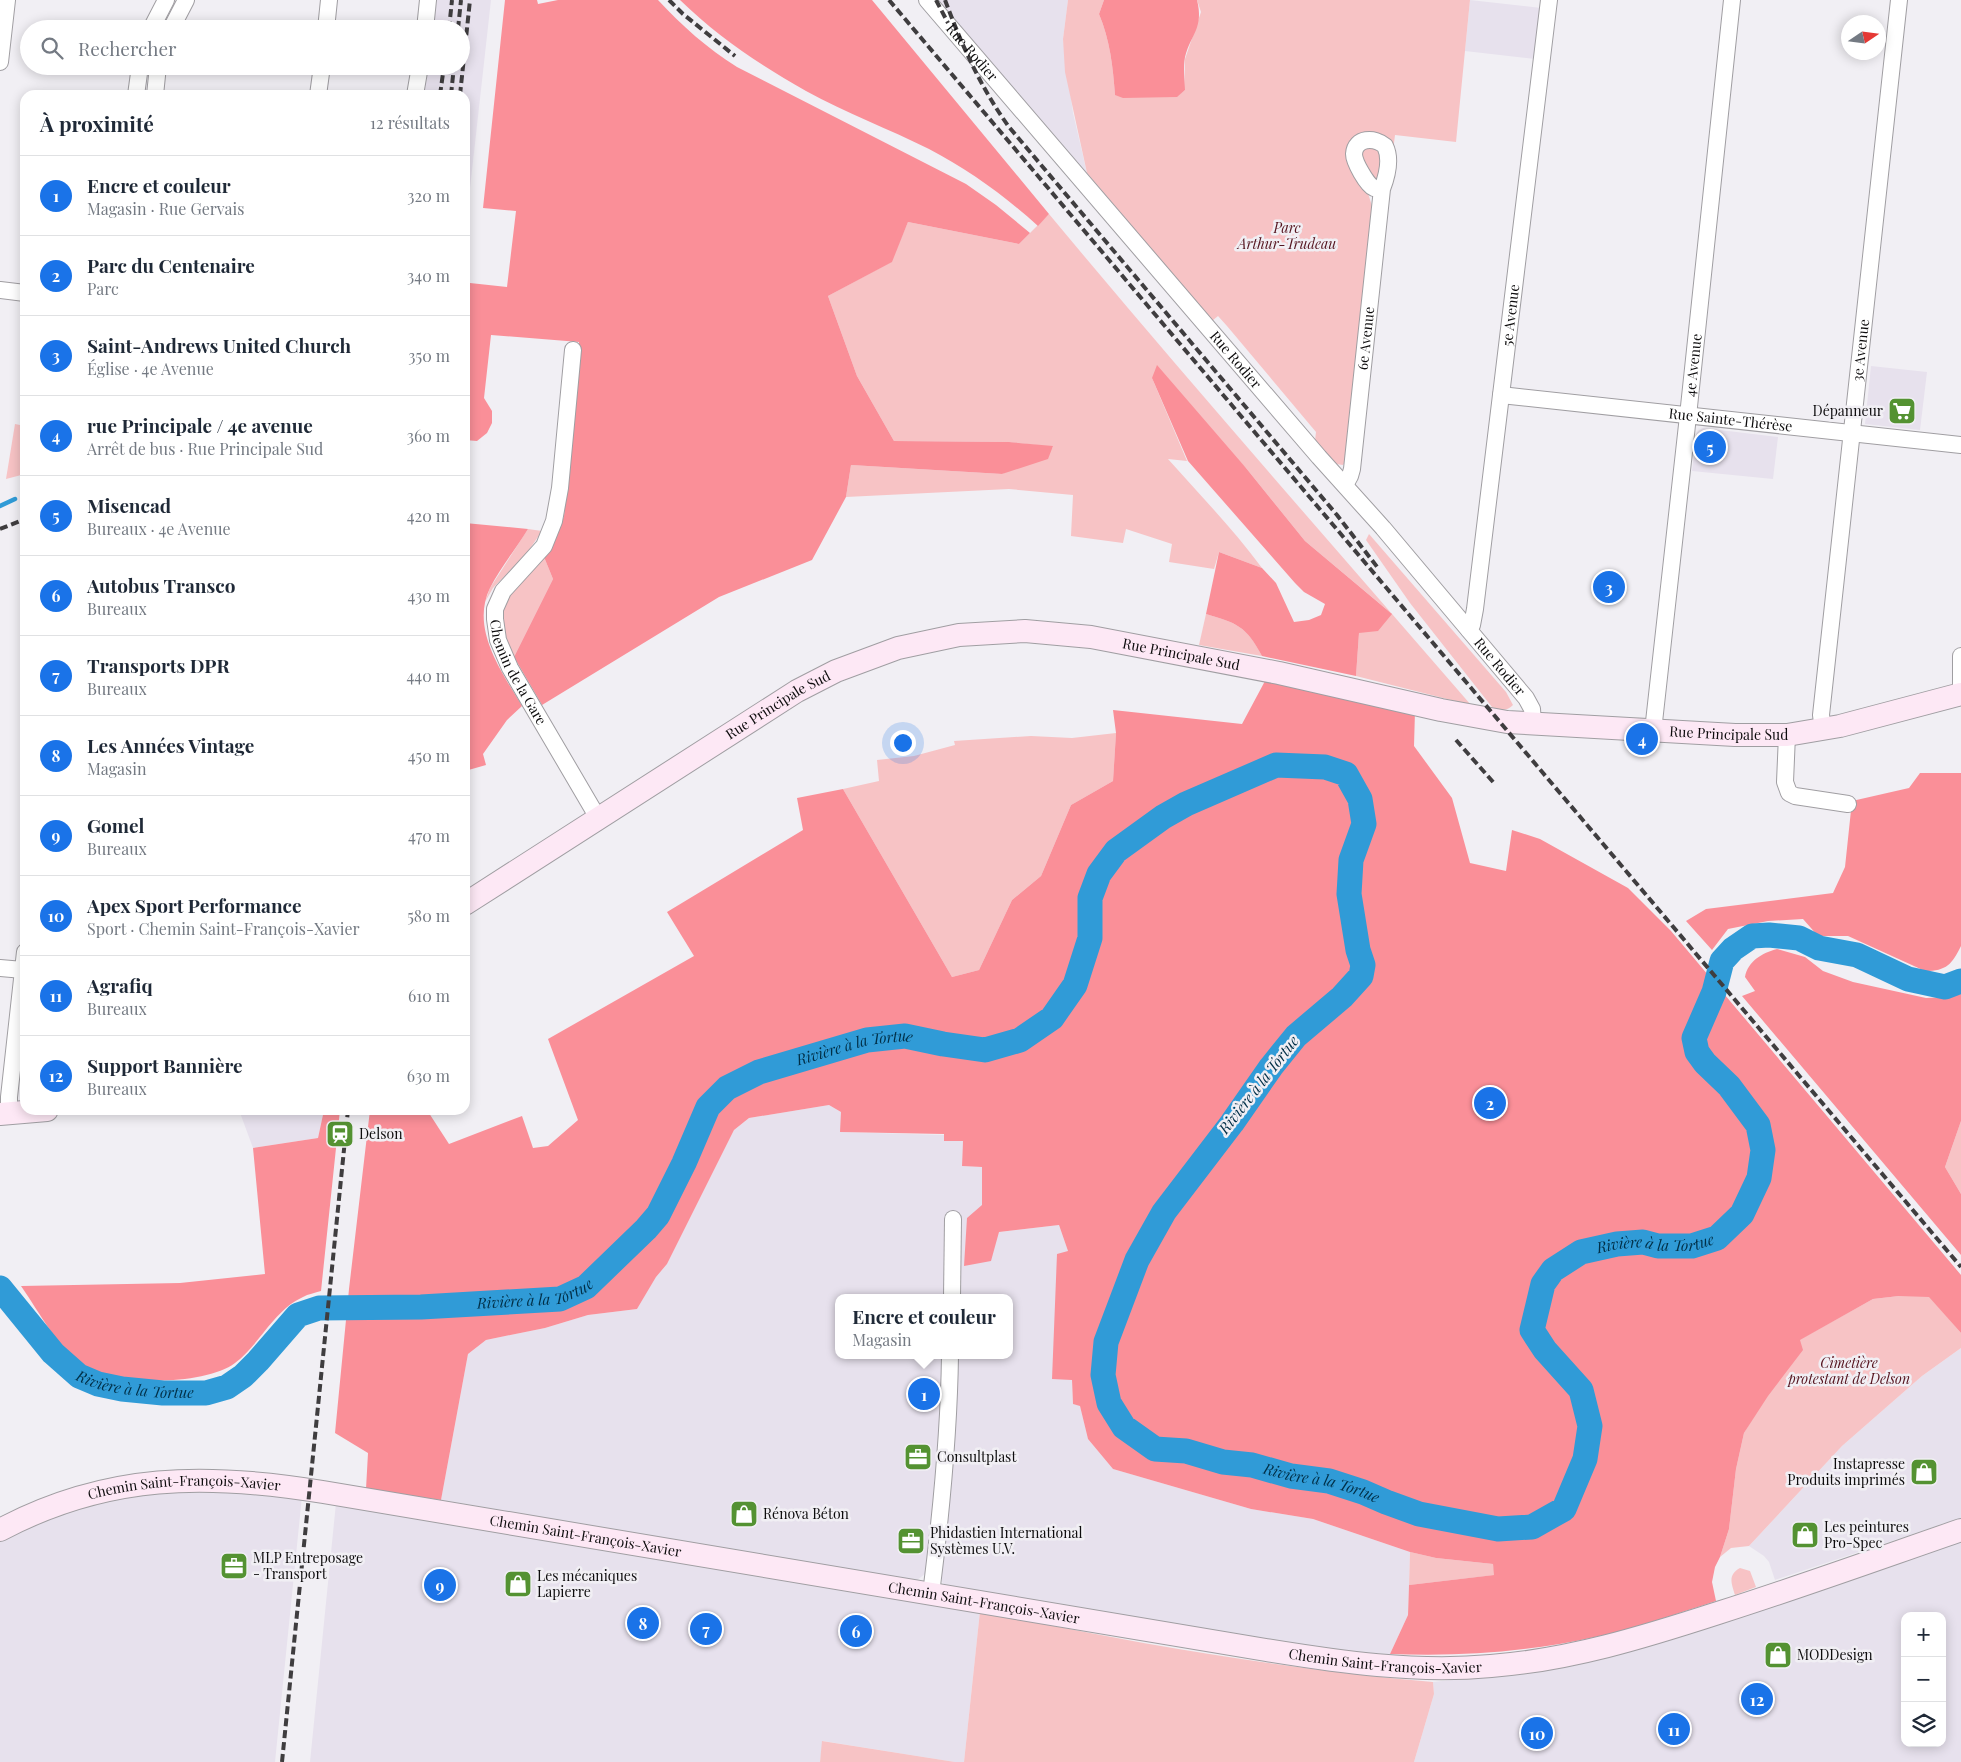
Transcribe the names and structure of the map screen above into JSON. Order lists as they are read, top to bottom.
{
  "streets": {
    "street": [
      "Rue Rodier",
      "5e Avenue",
      "6e Avenue",
      "3e Avenue",
      "4e Avenue",
      "Rue Sainte-Thérèse",
      "Rue Principale Sud",
      "Chemin de la Gare",
      "Chemin Saint-François-Xavier"
    ]
  },
  "crossings": [
    ["Rue Rodier", "5e Avenue"],
    ["Rue Rodier", "6e Avenue"],
    ["Rue Rodier", "Rue Principale Sud"],
    ["5e Avenue", "Rue Sainte-Thérèse"],
    ["3e Avenue", "Rue Sainte-Thérèse"],
    ["3e Avenue", "Rue Principale Sud"],
    ["4e Avenue", "Rue Sainte-Thérèse"],
    ["4e Avenue", "Rue Principale Sud"],
    ["Rue Principale Sud", "Chemin de la Gare"]
  ],
  "water": ["Rivière à la Tortue"],
  "parks": ["Parc Arthur-Trudeau", "Cimetière protestant de Delson"],
  "places": {
    "supermarket": ["Dépanneur"],
    "station": ["Delson"],
    "office": ["Consultplast", "Phidastien International Systèmes U.V.", "MLP Entreposage - Transport"],
    "shop": [
      "Instapresse Produits imprimés",
      "Rénova Béton",
      "Les peintures Pro-Spec",
      "Les mécaniques Lapierre",
      "MODDesign"
    ]
  },
  "north": "right",
  "page": {
    "search": "Rechercher",
    "heading": ["À proximité", "12 résultats"],
    "list": [
      {
        "mark": "1",
        "name": "Encre et couleur",
        "note": "Magasin · Rue Gervais",
        "value": "320 m"
      },
      {
        "mark": "2",
        "name": "Parc du Centenaire",
        "note": "Parc",
        "value": "340 m"
      },
      {
        "mark": "3",
        "name": "Saint-Andrews United Church",
        "note": "Église · 4e Avenue",
        "value": "350 m"
      },
      {
        "mark": "4",
        "name": "rue Principale / 4e avenue",
        "note": "Arrêt de bus · Rue Principale Sud",
        "value": "360 m"
      },
      {
        "mark": "5",
        "name": "Misencad",
        "note": "Bureaux · 4e Avenue",
        "value": "420 m"
      },
      {
        "mark": "6",
        "name": "Autobus Transco",
        "note": "Bureaux",
        "value": "430 m"
      },
      {
        "mark": "7",
        "name": "Transports DPR",
        "note": "Bureaux",
        "value": "440 m"
      },
      {
        "mark": "8",
        "name": "Les Années Vintage",
        "note": "Magasin",
        "value": "450 m"
      },
      {
        "mark": "9",
        "name": "Gomel",
        "note": "Bureaux",
        "value": "470 m"
      },
      {
        "mark": "10",
        "name": "Apex Sport Performance",
        "note": "Sport · Chemin Saint-François-Xavier",
        "value": "580 m"
      },
      {
        "mark": "11",
        "name": "Agrafiq",
        "note": "Bureaux",
        "value": "610 m"
      },
      {
        "mark": "12",
        "name": "Support Bannière",
        "note": "Bureaux",
        "value": "630 m"
      }
    ],
    "pins": [
      "5",
      "3",
      "4",
      "2",
      "1",
      "9",
      "8",
      "7",
      "6",
      "12",
      "11",
      "10"
    ],
    "popup": ["Encre et couleur", "Magasin"],
    "map_buttons": ["+", "−"]
  }
}
